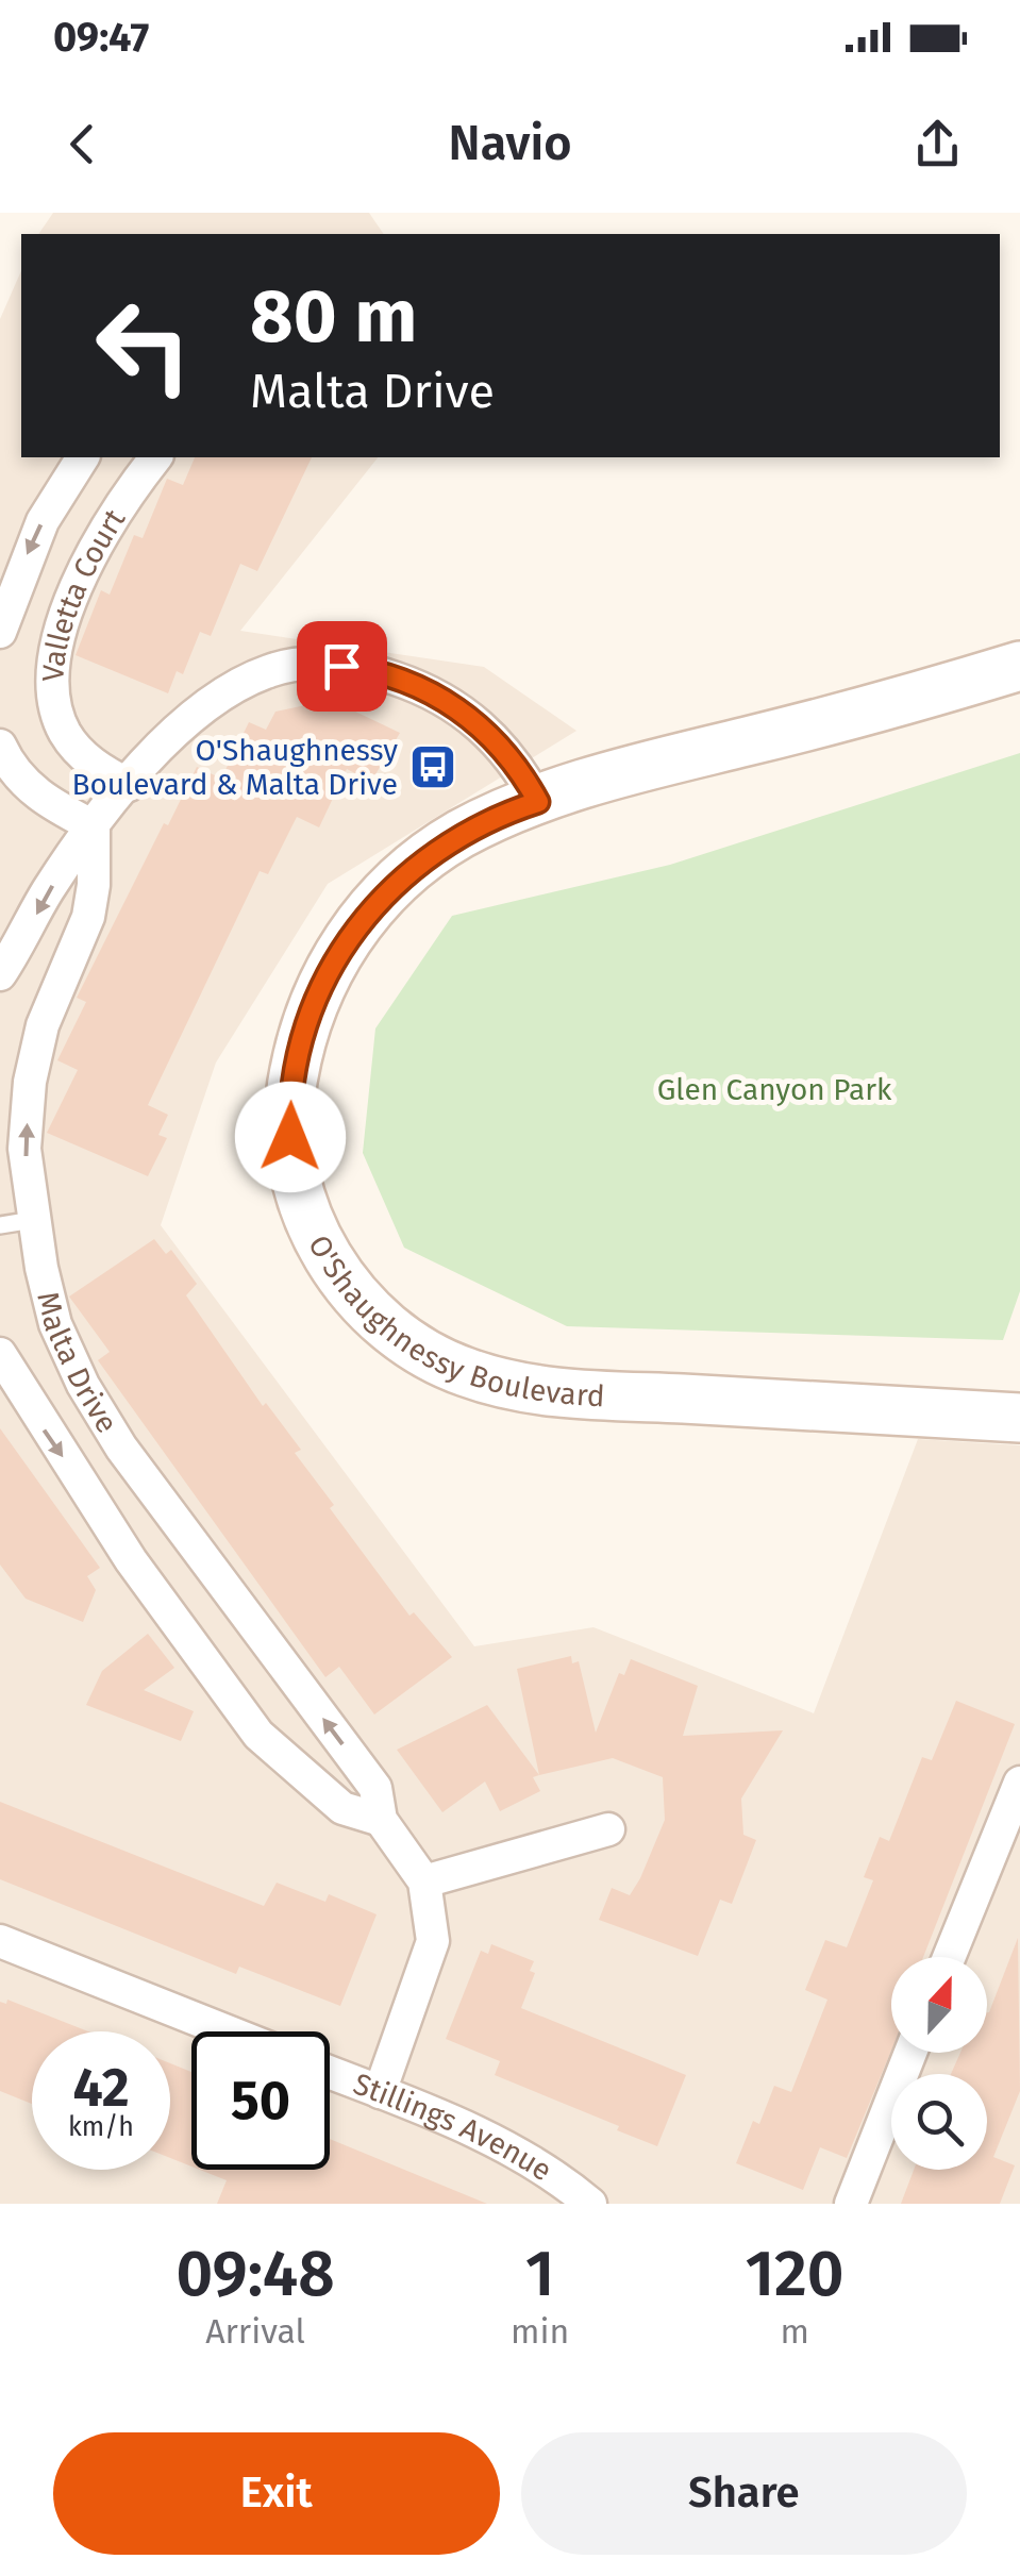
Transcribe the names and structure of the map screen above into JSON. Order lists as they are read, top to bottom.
{
  "streets": {
    "main road": ["O'Shaughnessy Boulevard"],
    "street": ["Valletta Court", "Malta Drive", "Stillings Avenue"]
  },
  "crossings": [
    ["Malta Drive", "Stillings Avenue"]
  ],
  "parks": ["Glen Canyon Park"],
  "places": {
    "bus stop": ["O'Shaughnessy Boulevard & Malta Drive"]
  },
  "north": "top",
  "page": {
    "status": "09:47",
    "header": "Navio",
    "turn": ["80 m", "Malta Drive"],
    "speed": "42 km/h",
    "limit": "50",
    "eta": [
      "09:48",
      "Arrival",
      "1",
      "min",
      "120",
      "m"
    ],
    "buttons": ["Exit", "Share"]
  }
}
